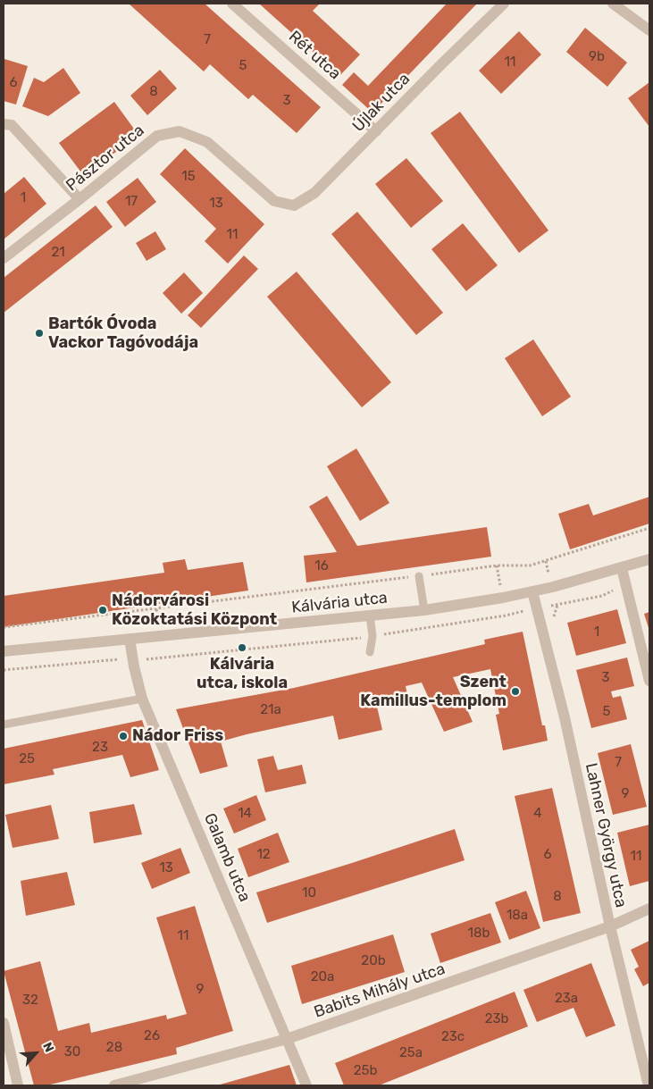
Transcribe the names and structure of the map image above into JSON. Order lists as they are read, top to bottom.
{
  "streets": {
    "street": [
      "Rét utca",
      "Újlak utca",
      "Pásztor utca",
      "Kálvária utca",
      "Lahner György utca",
      "Galamb utca",
      "Babits Mihály utca"
    ]
  },
  "crossings": [
    ["Rét utca", "Újlak utca"],
    ["Újlak utca", "Pásztor utca"],
    ["Kálvária utca", "Lahner György utca"],
    ["Kálvária utca", "Galamb utca"],
    ["Lahner György utca", "Babits Mihály utca"],
    ["Galamb utca", "Babits Mihály utca"]
  ],
  "places": [
    "Bartók Óvoda Vackor Tagóvodája",
    "Nádorvárosi Közoktatási Központ",
    "Kálvária utca, iskola",
    "Szent Kamillus-templom",
    "Nádor Friss"
  ],
  "house_numbers": [
    "7",
    "9b",
    "11",
    "5",
    "6",
    "8",
    "3",
    "15",
    "1",
    "17",
    "13",
    "11",
    "21",
    "16",
    "1",
    "3",
    "21a",
    "5",
    "23",
    "25",
    "7",
    "9",
    "14",
    "4",
    "12",
    "6",
    "11",
    "13",
    "10",
    "8",
    "18a",
    "18b",
    "11",
    "20b",
    "20a",
    "9",
    "23a",
    "32",
    "23b",
    "26",
    "23c",
    "28",
    "30",
    "25a",
    "25b"
  ],
  "north": "top right"
}
